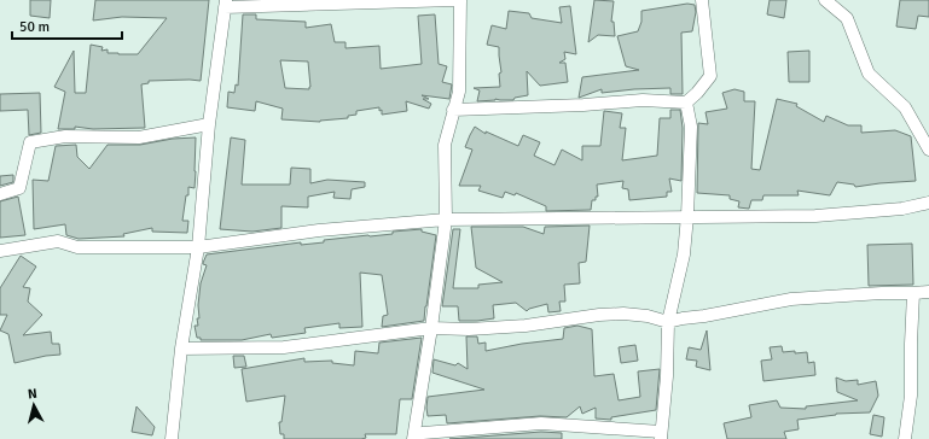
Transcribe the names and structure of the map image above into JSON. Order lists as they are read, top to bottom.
{
  "scale_bar": "50 m",
  "north": "top"
}
